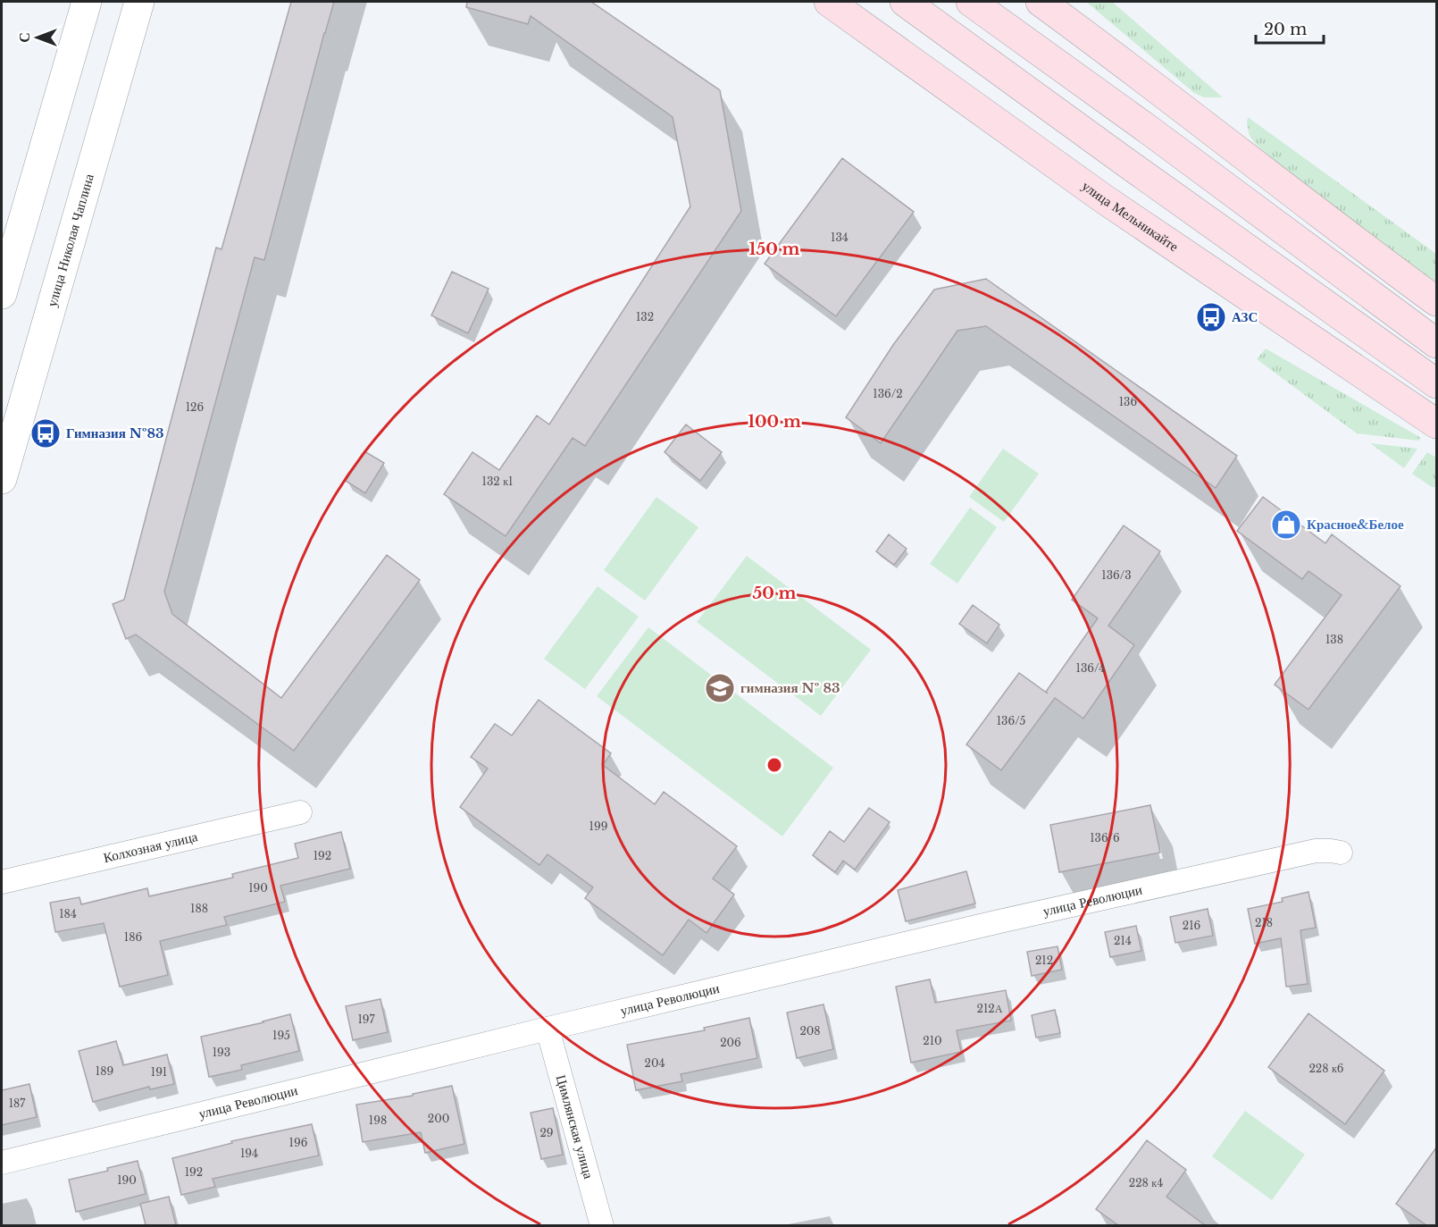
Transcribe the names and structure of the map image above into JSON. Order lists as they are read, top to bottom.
{
  "streets": {
    "main road": ["улица Мельникайте"],
    "street": [
      "улица Николая Чаплина",
      "Колхозная улица",
      "улица Революции",
      "Цимлянская улица"
    ]
  },
  "crossings": [
    ["улица Революции", "Цимлянская улица"]
  ],
  "places": {
    "bus stop": ["АЗС", "Гимназия №83"],
    "shop": ["Красное&Белое"],
    "school or university": ["гимназия № 83"]
  },
  "house_numbers": [
    "134",
    "132",
    "136/2",
    "136",
    "126",
    "132 к1",
    "136/3",
    "138",
    "136/4",
    "136/5",
    "199",
    "136/6",
    "192",
    "190",
    "188",
    "184",
    "218",
    "216",
    "186",
    "214",
    "212",
    "212А",
    "197",
    "208",
    "195",
    "210",
    "206",
    "193",
    "204",
    "228 к6",
    "189",
    "191",
    "187",
    "200",
    "198",
    "29",
    "196",
    "194",
    "192",
    "190",
    "228 к4"
  ],
  "scale_bar": "20 m",
  "north": "left",
  "rings": ["150 m", "100 m", "50 m"]
}
